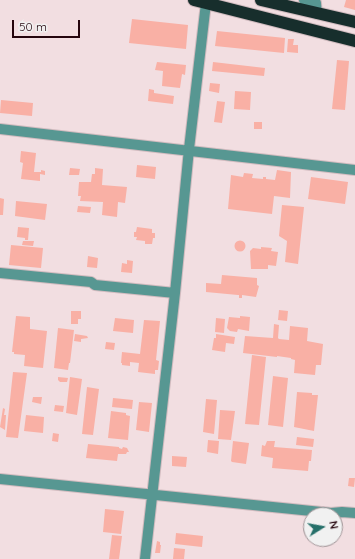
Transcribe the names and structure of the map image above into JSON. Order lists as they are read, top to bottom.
{
  "scale_bar": "50 m",
  "north": "right"
}
